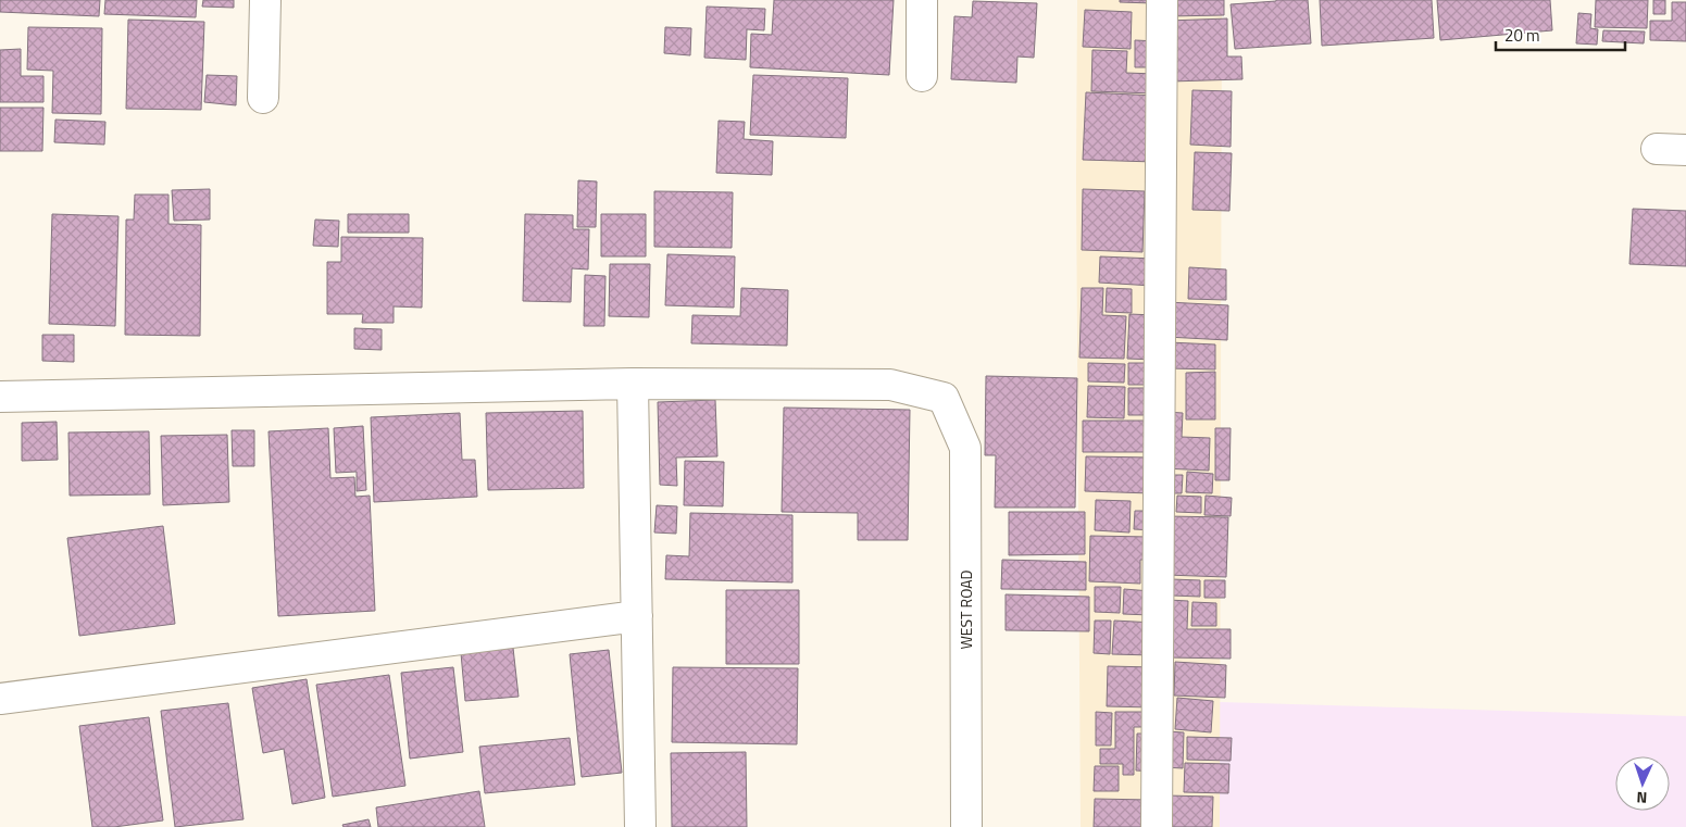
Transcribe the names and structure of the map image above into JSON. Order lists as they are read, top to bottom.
{
  "streets": {
    "street": ["WEST ROAD"]
  },
  "scale_bar": "20 m",
  "north": "bottom"
}
